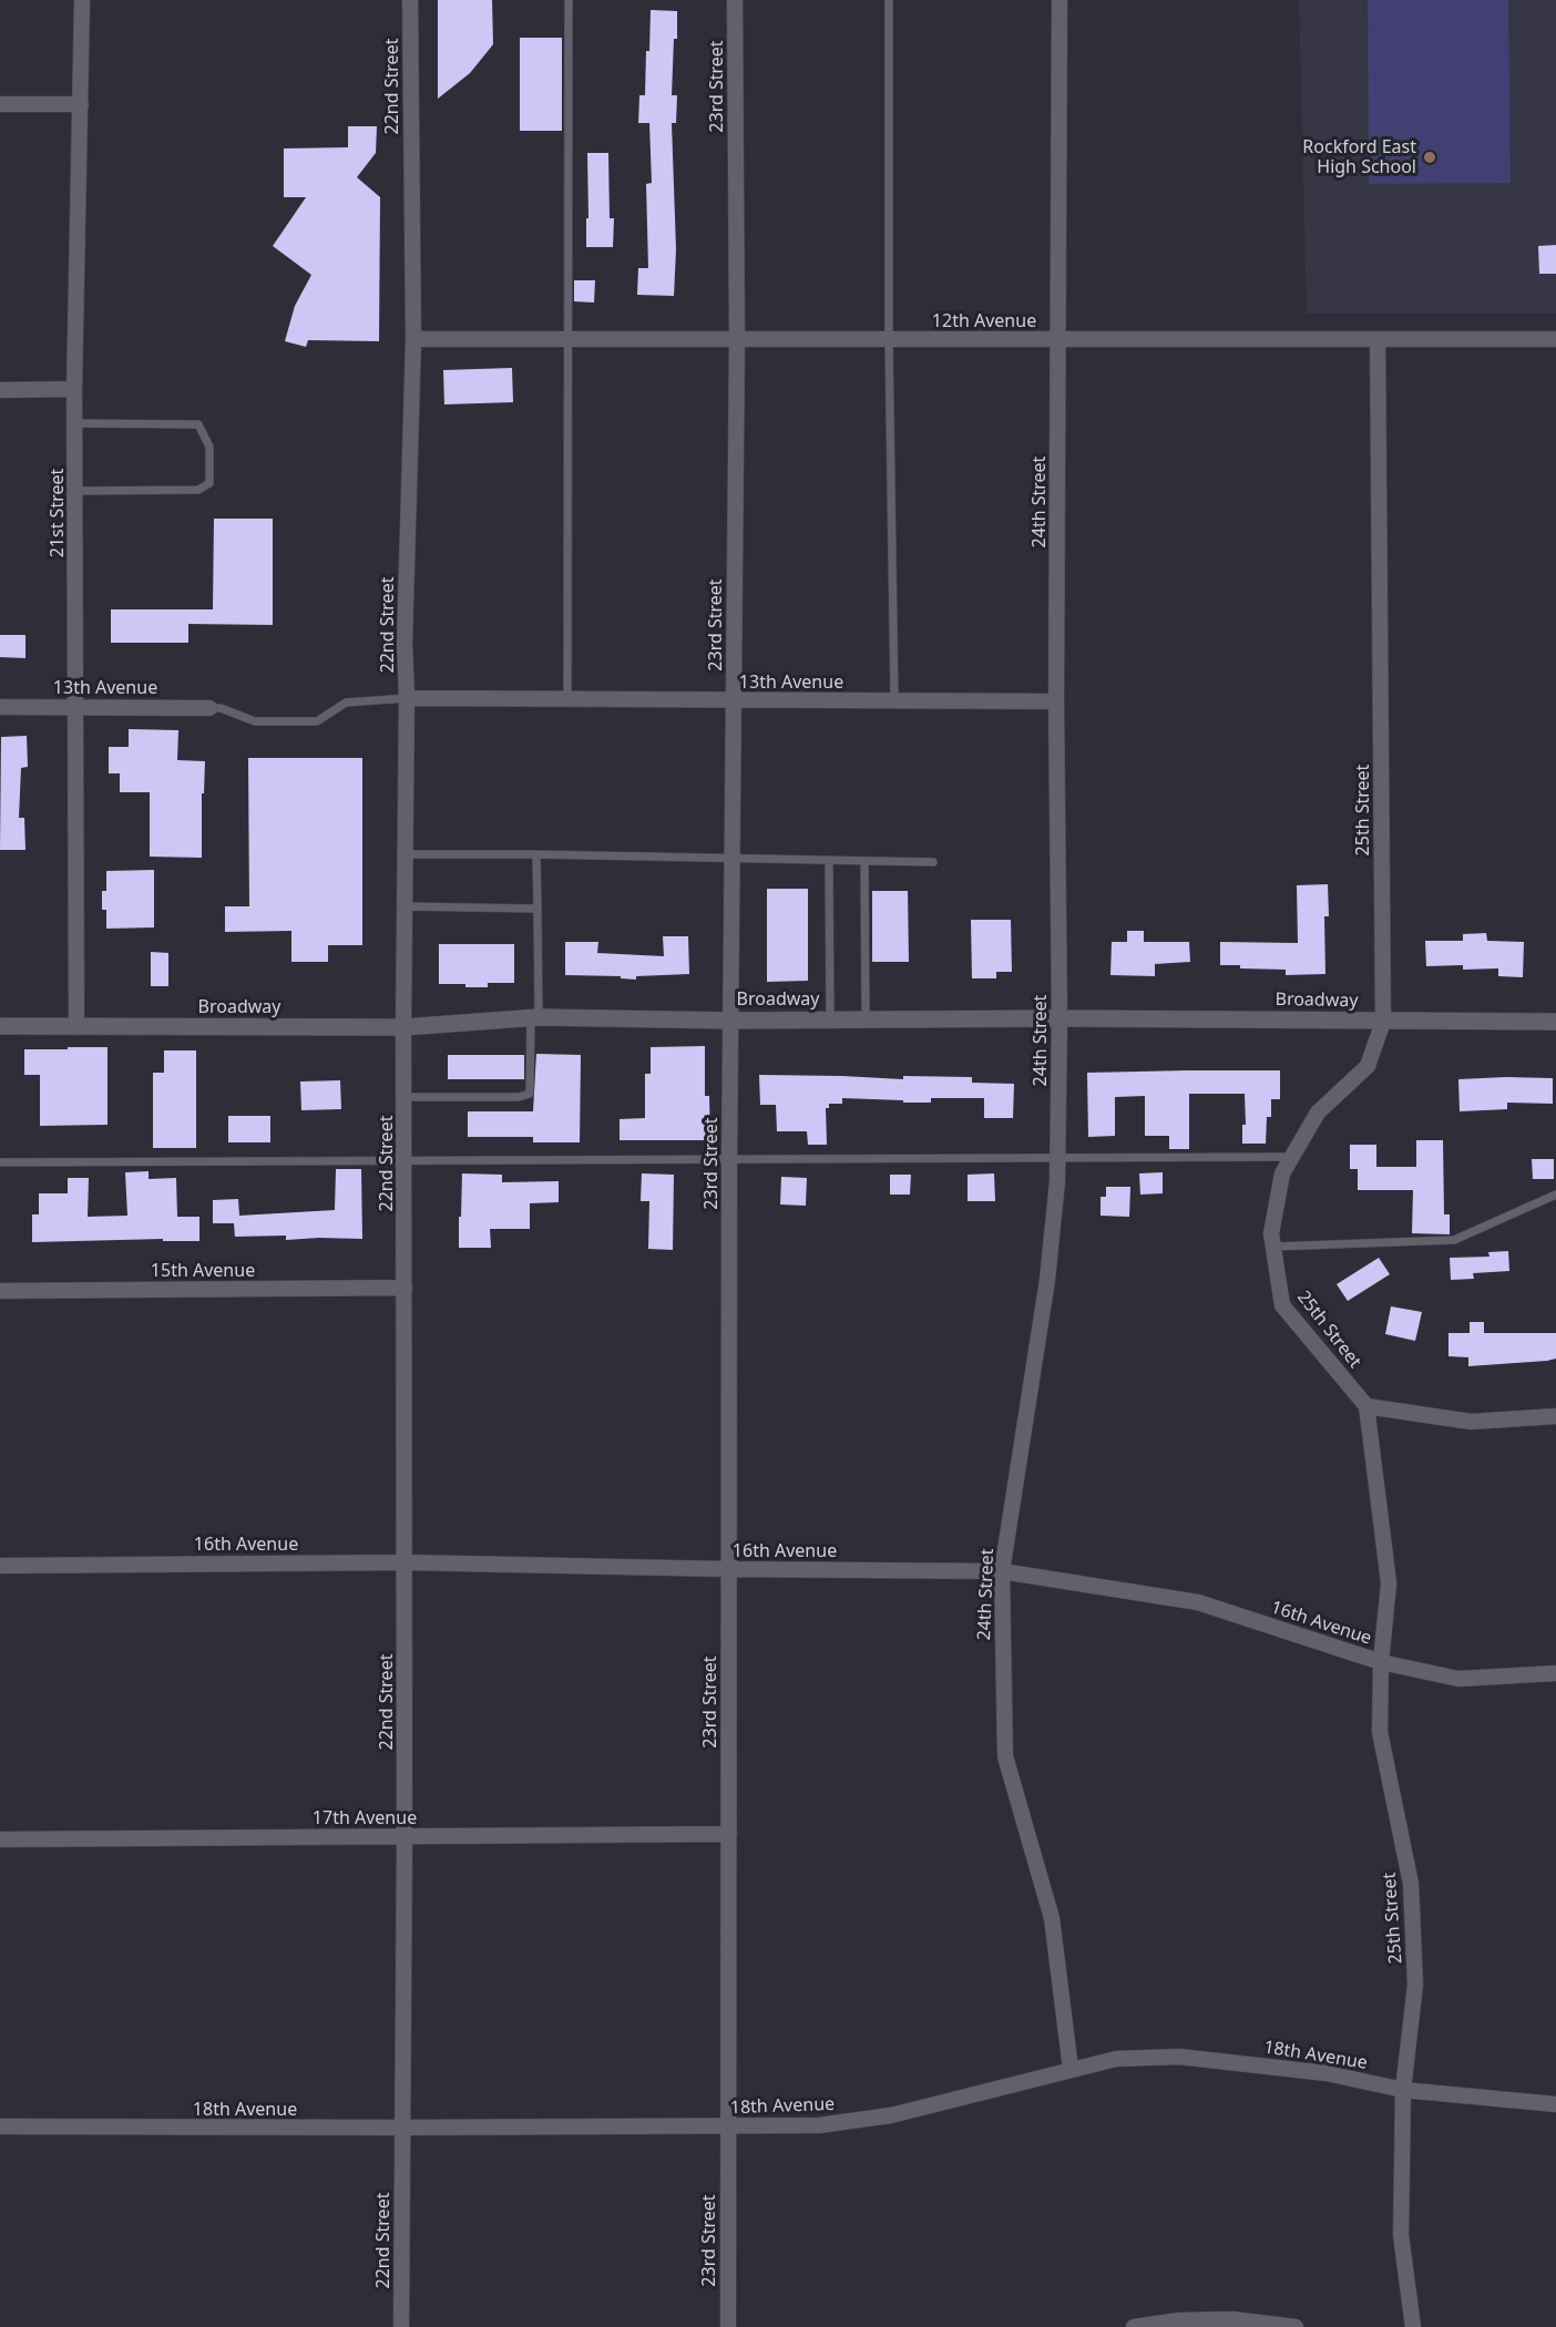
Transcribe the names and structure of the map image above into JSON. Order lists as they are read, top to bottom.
{
  "streets": {
    "main road": ["Broadway"],
    "street": [
      "22nd Street",
      "23rd Street",
      "12th Avenue",
      "24th Street",
      "21st Street",
      "13th Avenue",
      "25th Street",
      "15th Avenue",
      "16th Avenue",
      "17th Avenue",
      "18th Avenue"
    ]
  },
  "crossings": [
    ["22nd Street", "12th Avenue"],
    ["22nd Street", "13th Avenue"],
    ["22nd Street", "Broadway"],
    ["22nd Street", "15th Avenue"],
    ["22nd Street", "16th Avenue"],
    ["22nd Street", "17th Avenue"],
    ["22nd Street", "18th Avenue"],
    ["23rd Street", "12th Avenue"],
    ["23rd Street", "13th Avenue"],
    ["23rd Street", "Broadway"],
    ["23rd Street", "16th Avenue"],
    ["23rd Street", "17th Avenue"],
    ["23rd Street", "18th Avenue"],
    ["12th Avenue", "24th Street"],
    ["12th Avenue", "25th Street"],
    ["24th Street", "13th Avenue"],
    ["24th Street", "Broadway"],
    ["24th Street", "16th Avenue"],
    ["24th Street", "18th Avenue"],
    ["21st Street", "13th Avenue"],
    ["21st Street", "Broadway"],
    ["25th Street", "Broadway"],
    ["25th Street", "16th Avenue"],
    ["25th Street", "18th Avenue"]
  ],
  "places": ["Rockford East High School"]
}
